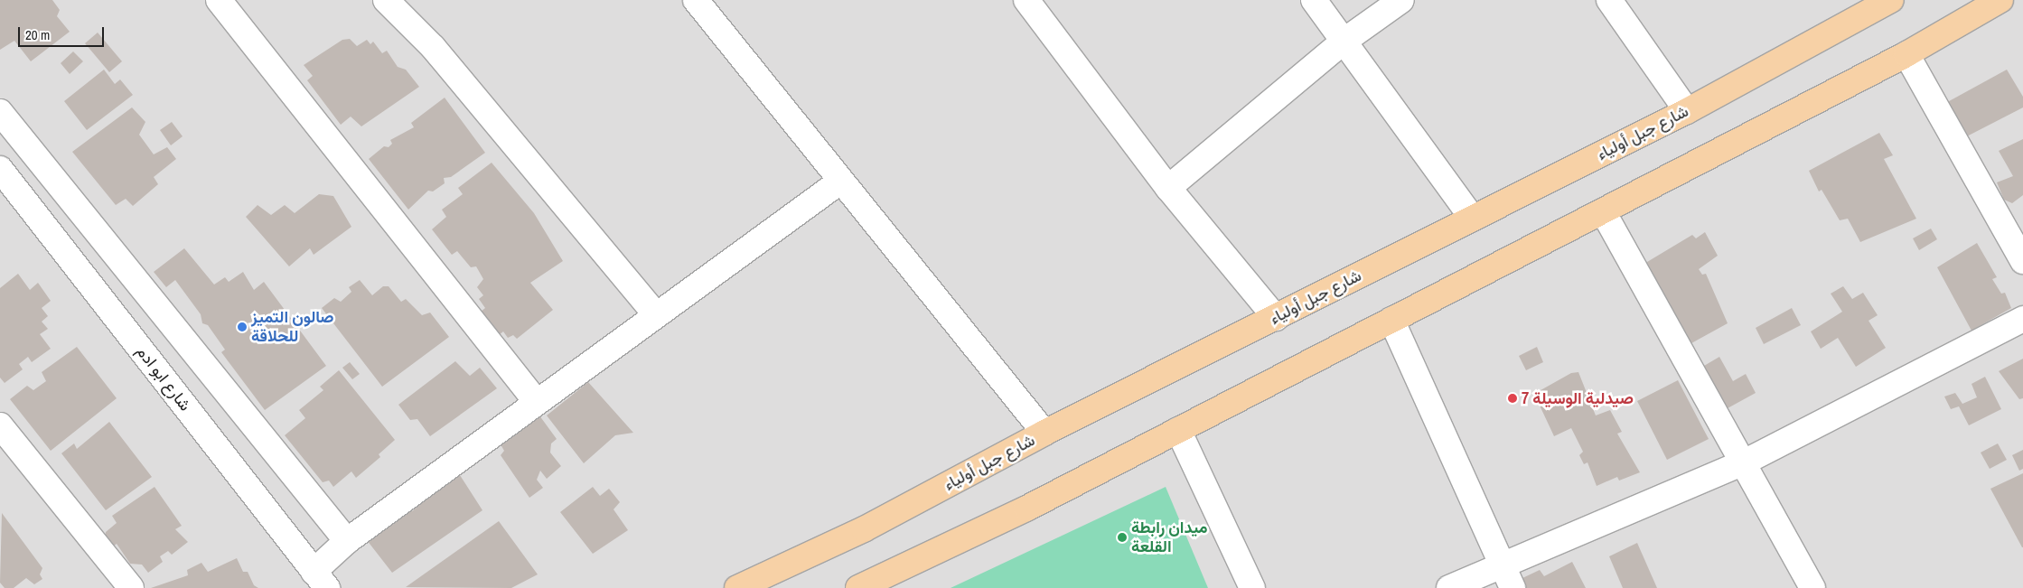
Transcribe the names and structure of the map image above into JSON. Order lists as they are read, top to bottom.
{
  "streets": {
    "main road": ["شارع جبل أولياء"],
    "street": ["شارع ابو ادم"]
  },
  "places": ["صالون التميز للحلاقة", "صيدلية الوسيلة 7", "ميدان رابطة القلعة"],
  "scale_bar": "20 m"
}
